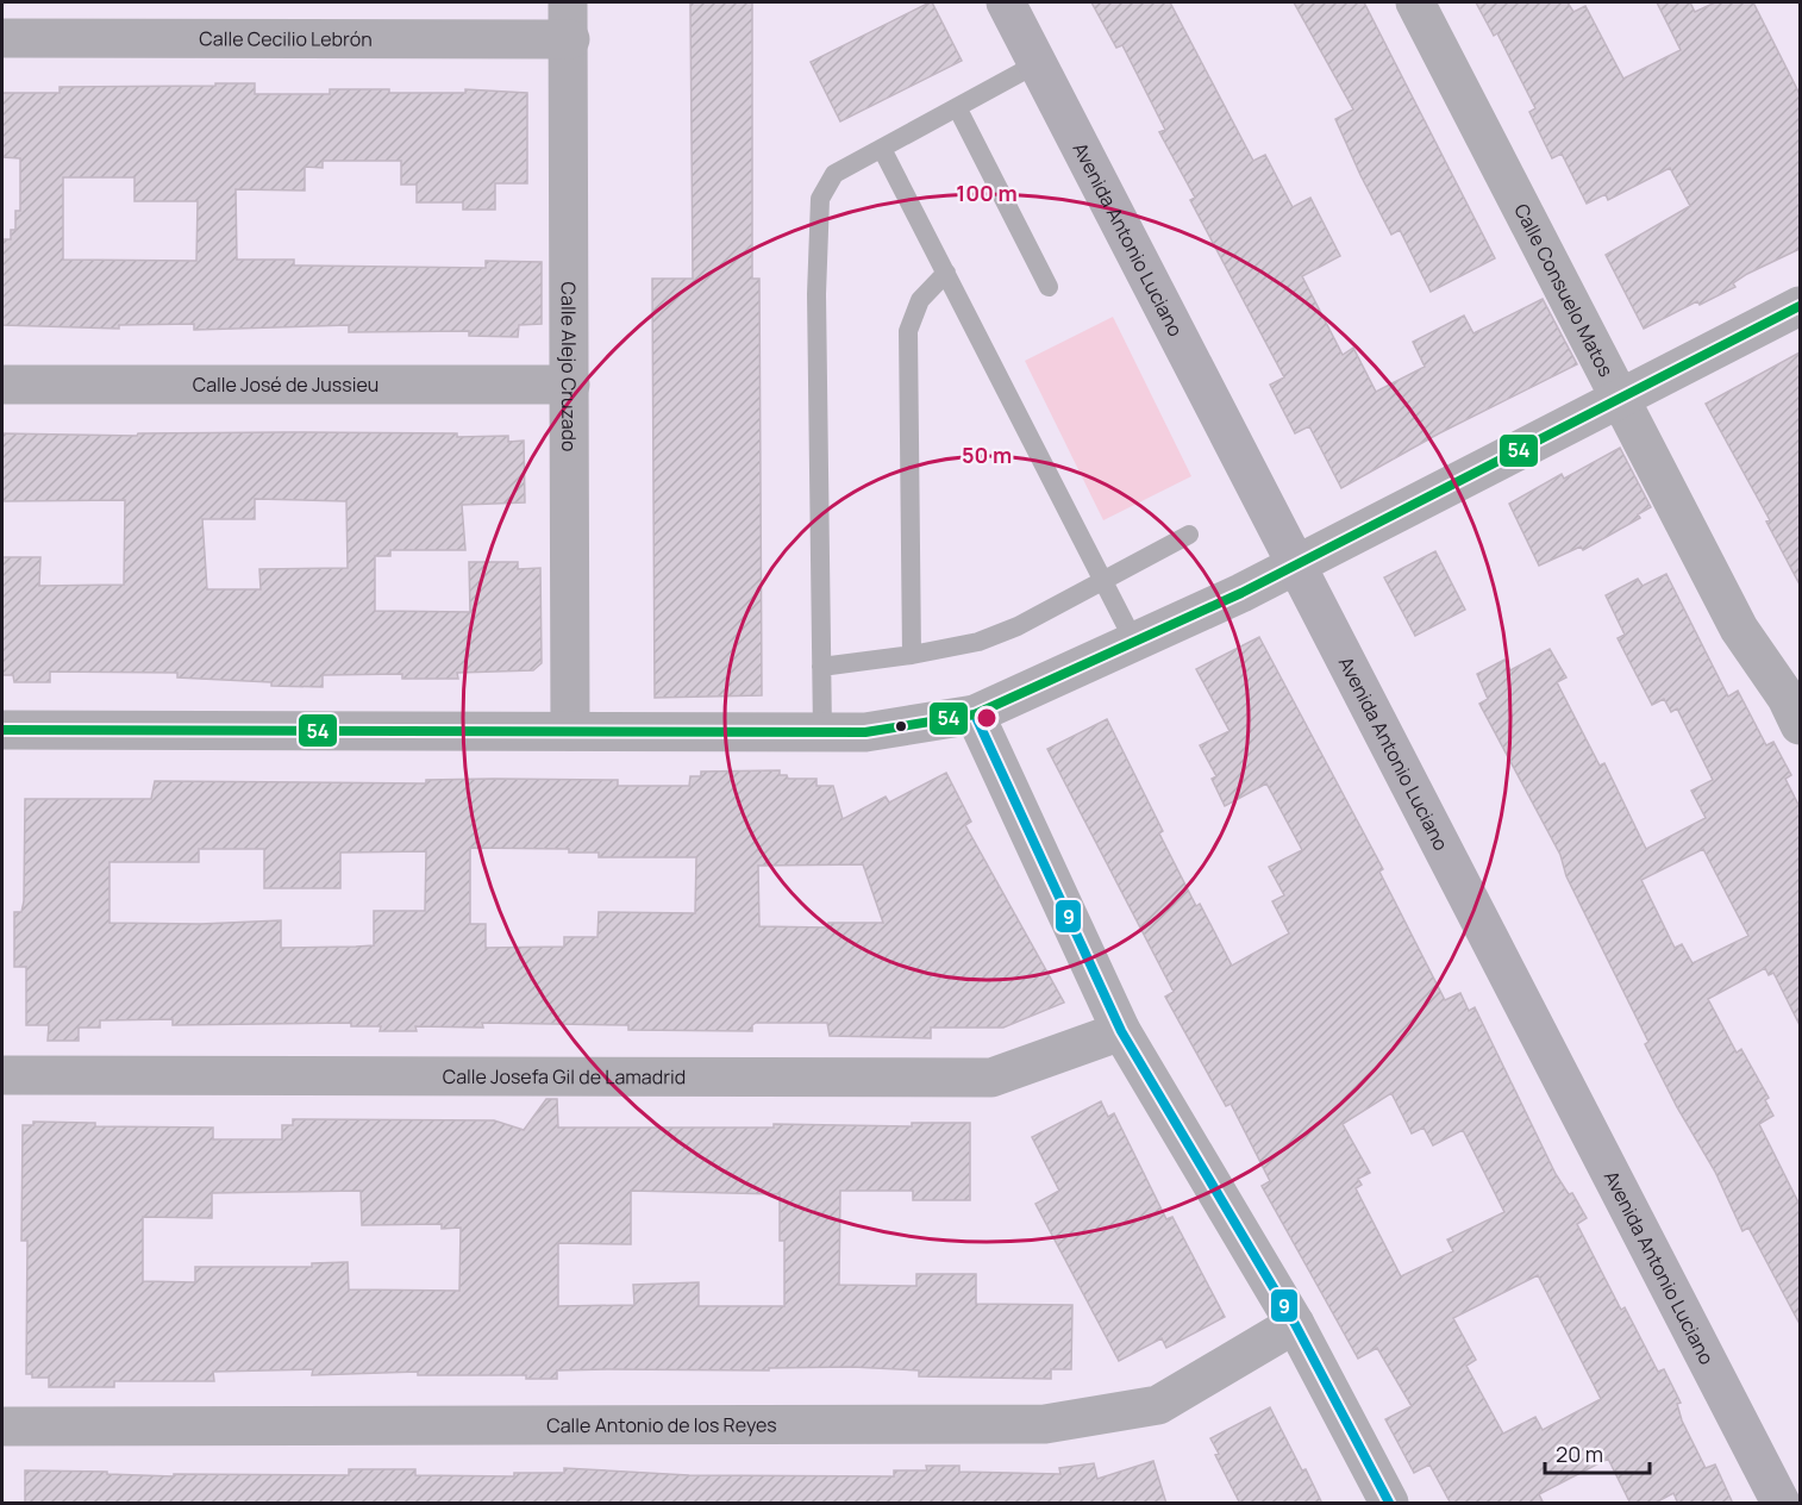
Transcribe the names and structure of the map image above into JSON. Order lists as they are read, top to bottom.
{
  "streets": {
    "street": [
      "Calle Cecilio Lebrón",
      "Avenida Antonio Luciano",
      "Calle Consuelo Matos",
      "Calle Alejo Cruzado",
      "Calle José de Jussieu",
      "Calle Josefa Gil de Lamadrid",
      "Calle Antonio de los Reyes"
    ]
  },
  "crossings": [
    ["Calle Cecilio Lebrón", "Calle Alejo Cruzado"],
    ["Calle Alejo Cruzado", "Calle José de Jussieu"]
  ],
  "lines": ["transit line 54", "transit line 9"],
  "scale_bar": "20 m",
  "rings": ["100 m", "50 m"]
}
